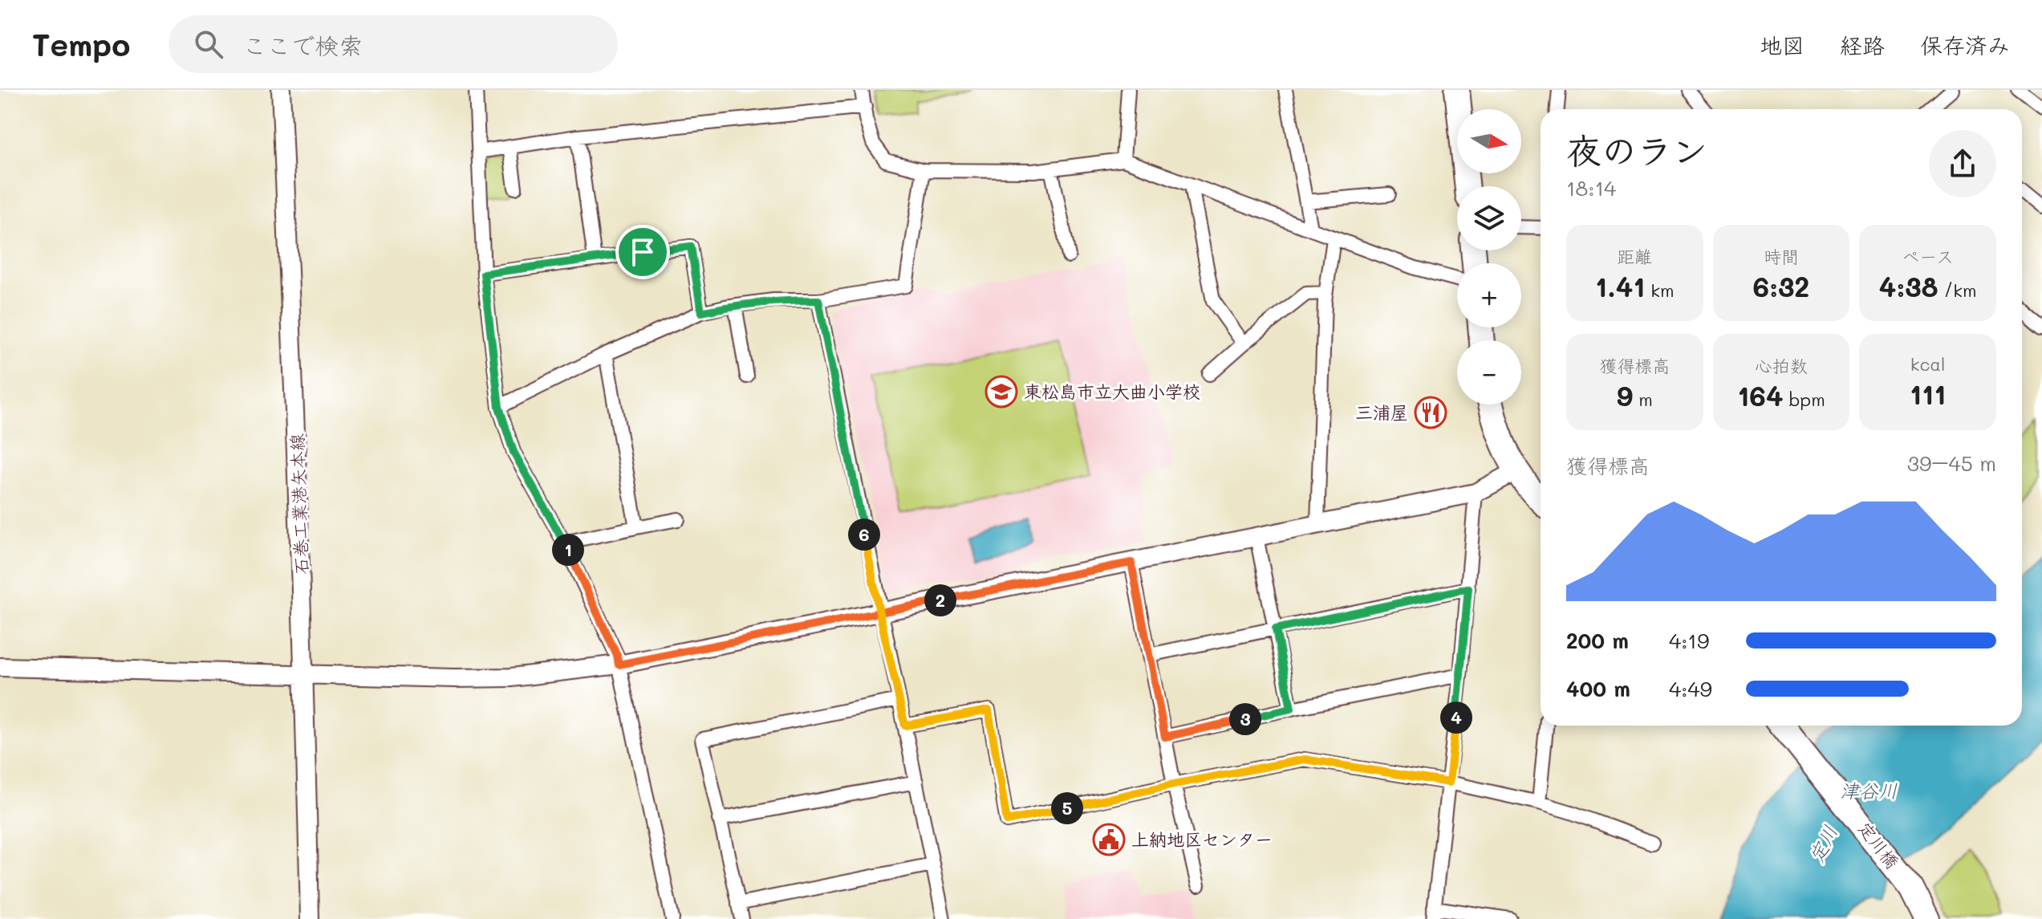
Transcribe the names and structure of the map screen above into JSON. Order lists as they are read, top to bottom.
{
  "streets": {
    "highway": ["定川橋"],
    "street": ["石巻工業港矢本線"]
  },
  "water": ["津谷川", "定川"],
  "places": {
    "school or university": ["東松島市立大曲小学校"],
    "restaurant": ["三浦屋"],
    "public building": ["上納地区センター"]
  },
  "north": "right",
  "page": {
    "header": "Tempo",
    "search": "ここで検索",
    "nav": ["地図", "経路", "保存済み"],
    "map_buttons": ["+", "−"],
    "heading": ["夜のラン", "18:14"],
    "stats": [
      ["距離", "1.41 km"],
      ["時間", "6:32"],
      ["ペース", "4:38 /km"],
      ["獲得標高", "9 m"],
      ["心拍数", "164 bpm"],
      ["kcal", "111"]
    ],
    "chart": ["獲得標高", "39–45 m"],
    "pins": [
      "6",
      "1",
      "2",
      "4",
      "3",
      "5"
    ],
    "list": [
      {
        "name": "200 m",
        "note": "4:19"
      },
      {
        "name": "400 m",
        "note": "4:49"
      }
    ]
  }
}
